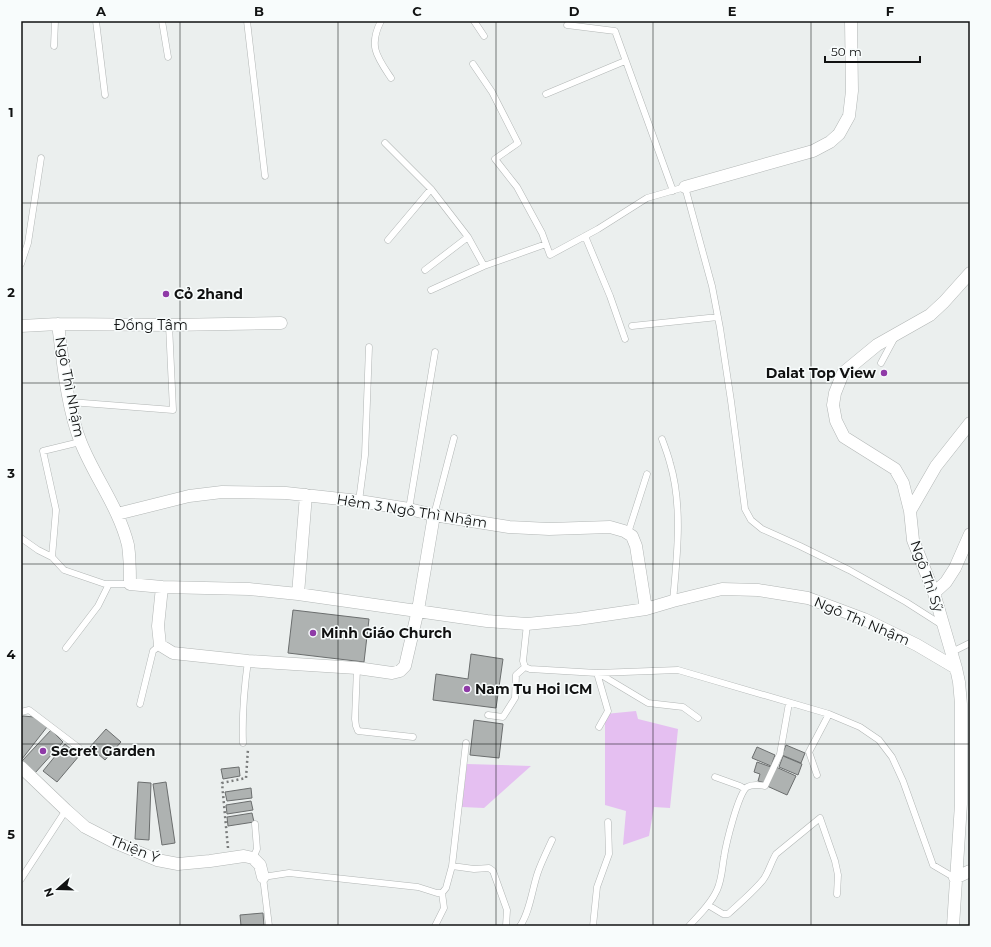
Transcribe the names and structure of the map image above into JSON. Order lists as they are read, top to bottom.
{
  "streets": {
    "street": [
      "Đồng Tâm",
      "Ngô Thì Nhậm",
      "Hẻm 3 Ngô Thì Nhậm",
      "Ngô Thì Sỹ",
      "Thiện Ý"
    ]
  },
  "crossings": [
    ["Đồng Tâm", "Ngô Thì Nhậm"],
    ["Ngô Thì Nhậm", "Hẻm 3 Ngô Thì Nhậm"],
    ["Ngô Thì Nhậm", "Ngô Thì Sỹ"]
  ],
  "places": [
    "Cỏ 2hand",
    "Dalat Top View",
    "Minh Giáo Church",
    "Nam Tu Hoi ICM",
    "Secret Garden"
  ],
  "scale_bar": "50 m",
  "north": "left",
  "grid": {
    "columns": [
      "A",
      "B",
      "C",
      "D",
      "E",
      "F"
    ],
    "rows": [
      "1",
      "2",
      "3",
      "4",
      "5"
    ]
  }
}
